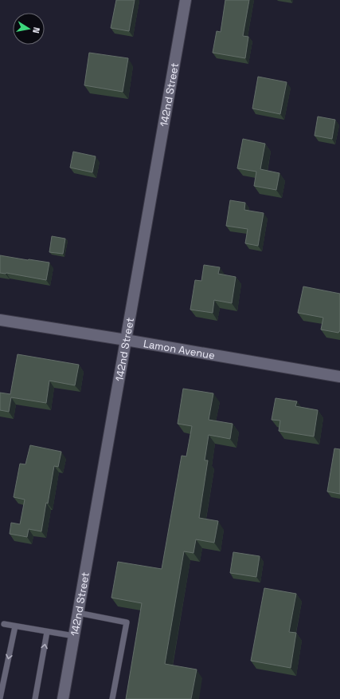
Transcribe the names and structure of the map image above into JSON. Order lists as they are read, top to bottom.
{
  "streets": {
    "street": ["142nd Street", "Lamon Avenue"]
  },
  "crossings": [
    ["142nd Street", "Lamon Avenue"]
  ],
  "north": "right"
}
